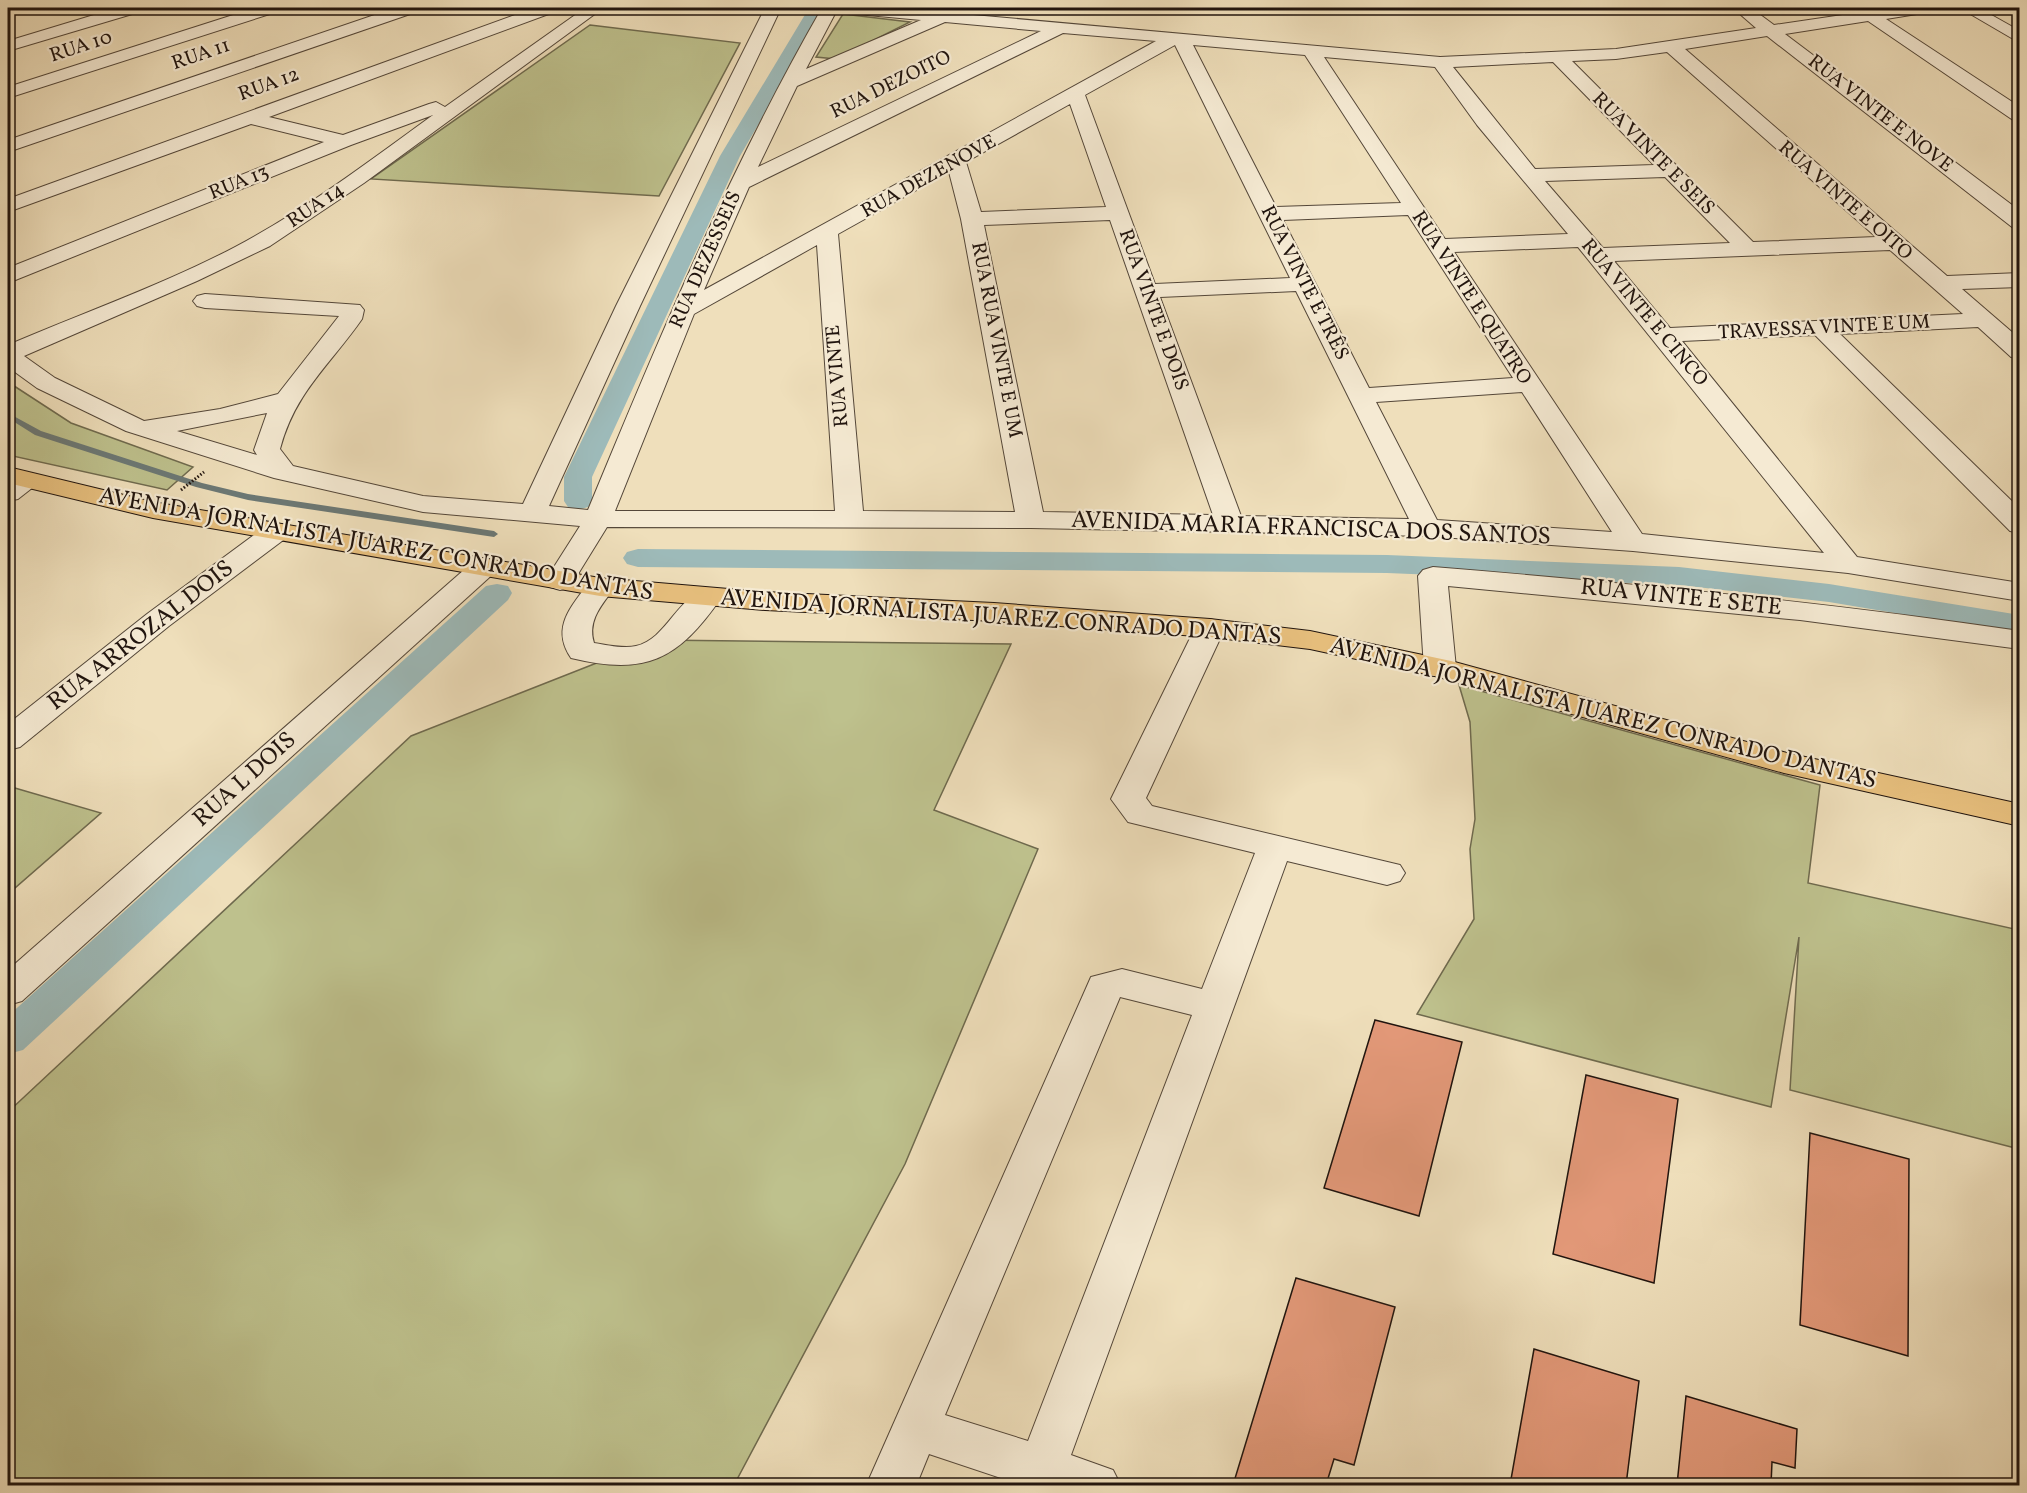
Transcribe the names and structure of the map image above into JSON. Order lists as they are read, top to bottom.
{
  "streets": {
    "main road": ["AVENIDA JORNALISTA JUAREZ CONRADO DANTAS"],
    "street": [
      "RUA 10",
      "RUA 11",
      "RUA 12",
      "RUA DEZOITO",
      "RUA VINTE E NOVE",
      "RUA VINTE E SEIS",
      "RUA DEZENOVE",
      "RUA 13",
      "RUA VINTE E OITO",
      "RUA 14",
      "RUA DEZESSEIS",
      "RUA VINTE E TRÊS",
      "RUA VINTE E QUATRO",
      "RUA VINTE E DOIS",
      "RUA VINTE E CINCO",
      "TRAVESSA VINTE E UM",
      "RUA RUA VINTE E UM",
      "RUA VINTE",
      "AVENIDA MARIA FRANCISCA DOS SANTOS",
      "RUA VINTE E SETE",
      "RUA ARROZAL DOIS",
      "RUA L DOIS"
    ]
  },
  "crossings": [
    ["RUA DEZOITO", "RUA DEZESSEIS"],
    ["RUA DEZENOVE", "RUA DEZESSEIS"],
    ["RUA DEZENOVE", "RUA VINTE E TRÊS"],
    ["RUA DEZENOVE", "RUA VINTE E DOIS"],
    ["RUA DEZENOVE", "RUA RUA VINTE E UM"],
    ["RUA DEZENOVE", "RUA VINTE"],
    ["RUA 13", "RUA 14"],
    ["RUA VINTE E OITO", "TRAVESSA VINTE E UM"],
    ["RUA 14", "AVENIDA MARIA FRANCISCA DOS SANTOS"],
    ["RUA DEZESSEIS", "AVENIDA MARIA FRANCISCA DOS SANTOS"],
    ["RUA DEZESSEIS", "AVENIDA JORNALISTA JUAREZ CONRADO DANTAS"],
    ["RUA VINTE E TRÊS", "AVENIDA MARIA FRANCISCA DOS SANTOS"],
    ["RUA VINTE E QUATRO", "AVENIDA MARIA FRANCISCA DOS SANTOS"],
    ["RUA VINTE E DOIS", "AVENIDA MARIA FRANCISCA DOS SANTOS"],
    ["RUA VINTE E CINCO", "TRAVESSA VINTE E UM"],
    ["RUA VINTE E CINCO", "AVENIDA MARIA FRANCISCA DOS SANTOS"],
    ["RUA RUA VINTE E UM", "AVENIDA MARIA FRANCISCA DOS SANTOS"],
    ["RUA VINTE", "AVENIDA MARIA FRANCISCA DOS SANTOS"],
    ["AVENIDA JORNALISTA JUAREZ CONRADO DANTAS", "RUA VINTE E SETE"],
    ["AVENIDA JORNALISTA JUAREZ CONRADO DANTAS", "RUA ARROZAL DOIS"],
    ["AVENIDA JORNALISTA JUAREZ CONRADO DANTAS", "RUA L DOIS"]
  ]
}
